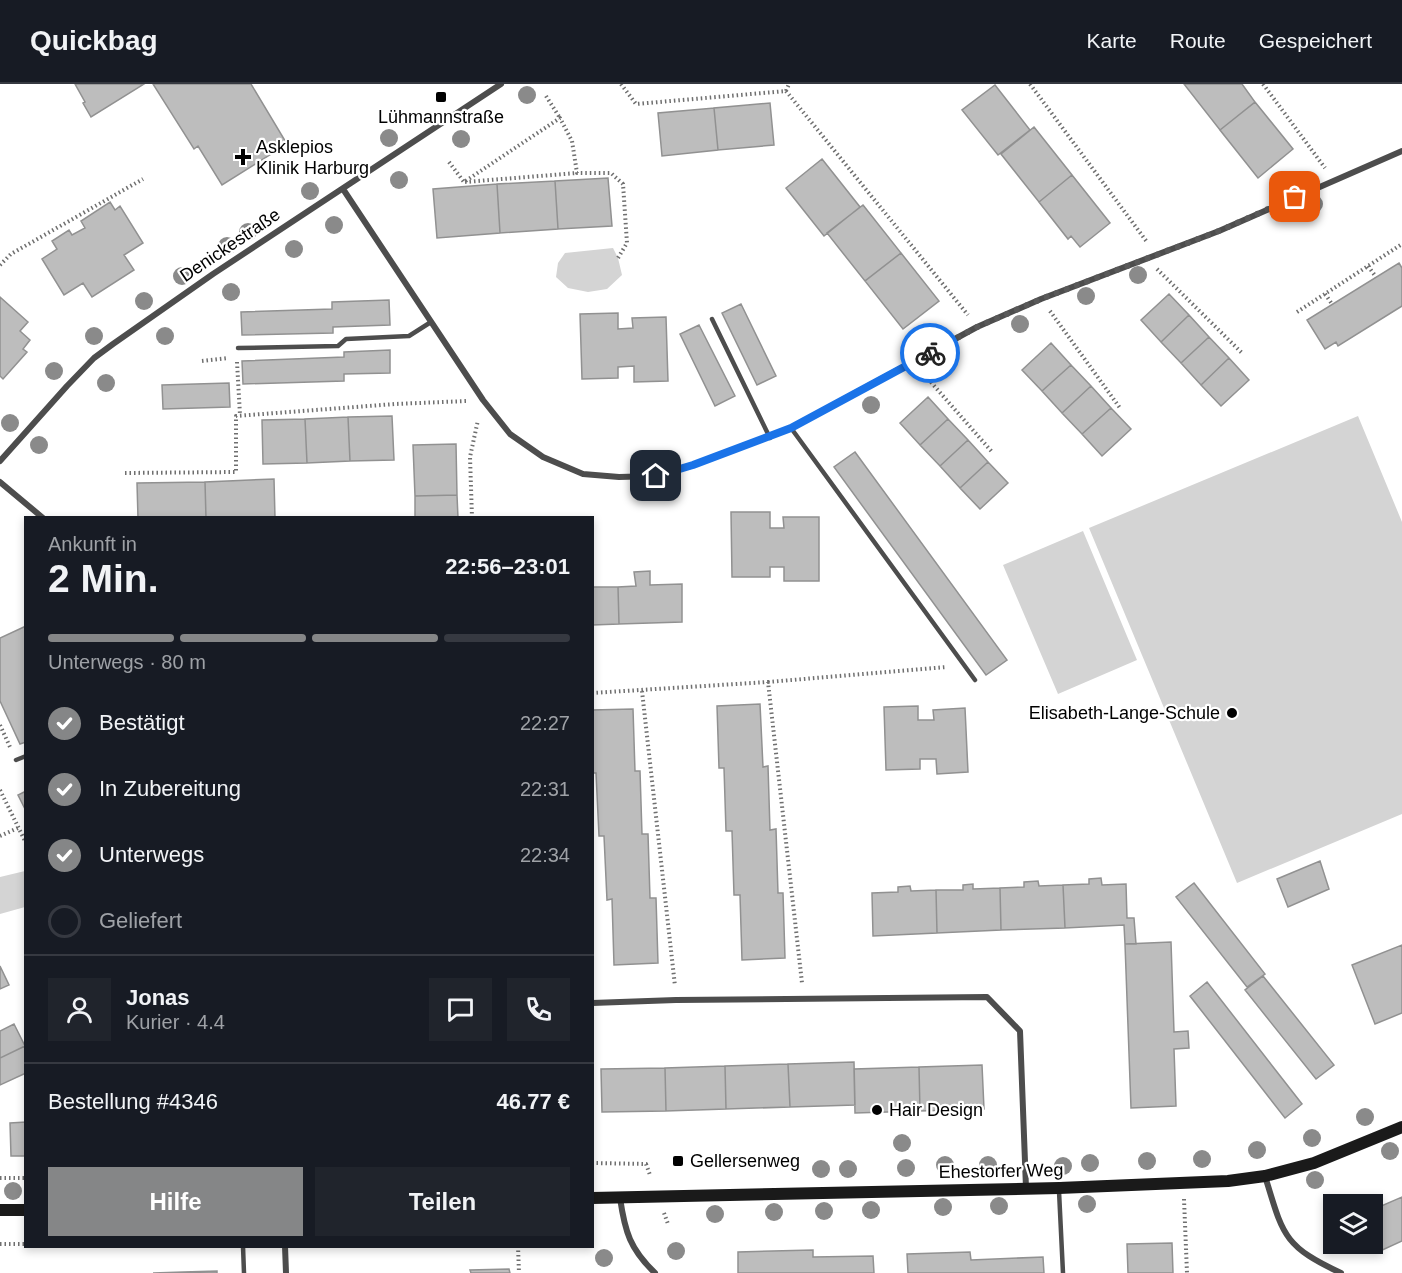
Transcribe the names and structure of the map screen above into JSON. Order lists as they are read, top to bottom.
{
  "streets": {
    "main road": ["Ehestorfer Weg"],
    "street": ["Denickestraße"]
  },
  "places": {
    "transit": ["Lühmannstraße", "Gellersenweg"],
    "health": ["Asklepios Klinik Harburg"],
    "other": ["Elisabeth-Lange-Schule", "Hair Design"]
  },
  "page": {
    "header": "Quickbag",
    "nav": ["Karte", "Route", "Gespeichert"],
    "heading": ["2 Min.", "Ankunft in", "22:56–23:01"],
    "panel": [
      "Jonas",
      "Kurier · 4.4",
      "Bestellung #4346",
      "46.77 €"
    ],
    "bar": "Unterwegs · 80 m",
    "list": [
      ["Bestätigt", "22:27"],
      ["In Zubereitung", "22:31"],
      ["Unterwegs", "22:34"],
      "Geliefert"
    ],
    "buttons": ["Hilfe", "Teilen"]
  }
}
